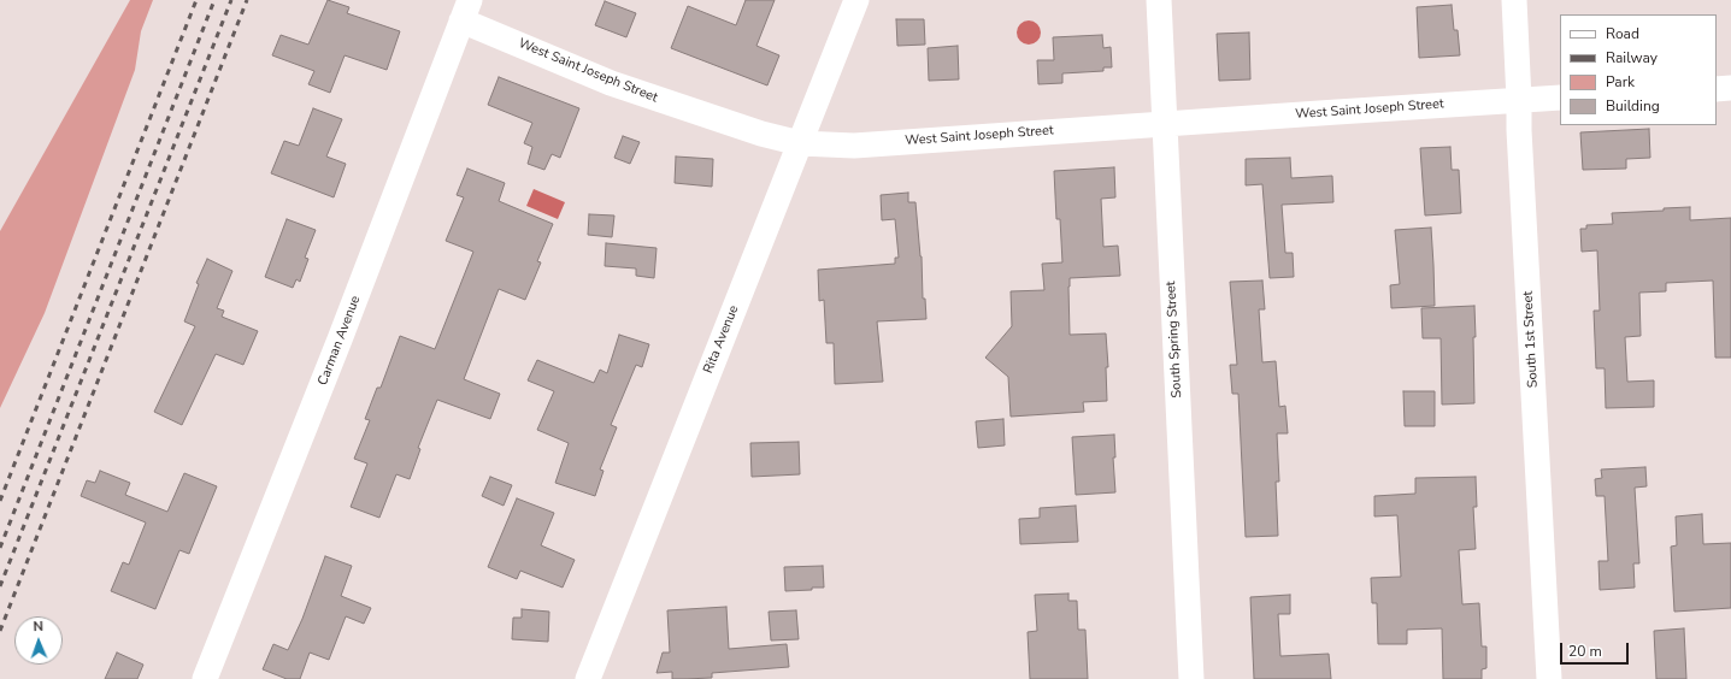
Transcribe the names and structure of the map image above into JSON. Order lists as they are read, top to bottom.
{
  "streets": {
    "street": [
      "West Saint Joseph Street",
      "Rita Avenue",
      "South Spring Street",
      "South 1st Street",
      "Carman Avenue"
    ]
  },
  "crossings": [
    ["West Saint Joseph Street", "Rita Avenue"],
    ["West Saint Joseph Street", "South Spring Street"],
    ["West Saint Joseph Street", "South 1st Street"],
    ["West Saint Joseph Street", "Carman Avenue"]
  ],
  "legend": [
    "Road",
    "Railway",
    "Park",
    "Building"
  ],
  "scale_bar": "20 m",
  "north": "top"
}
